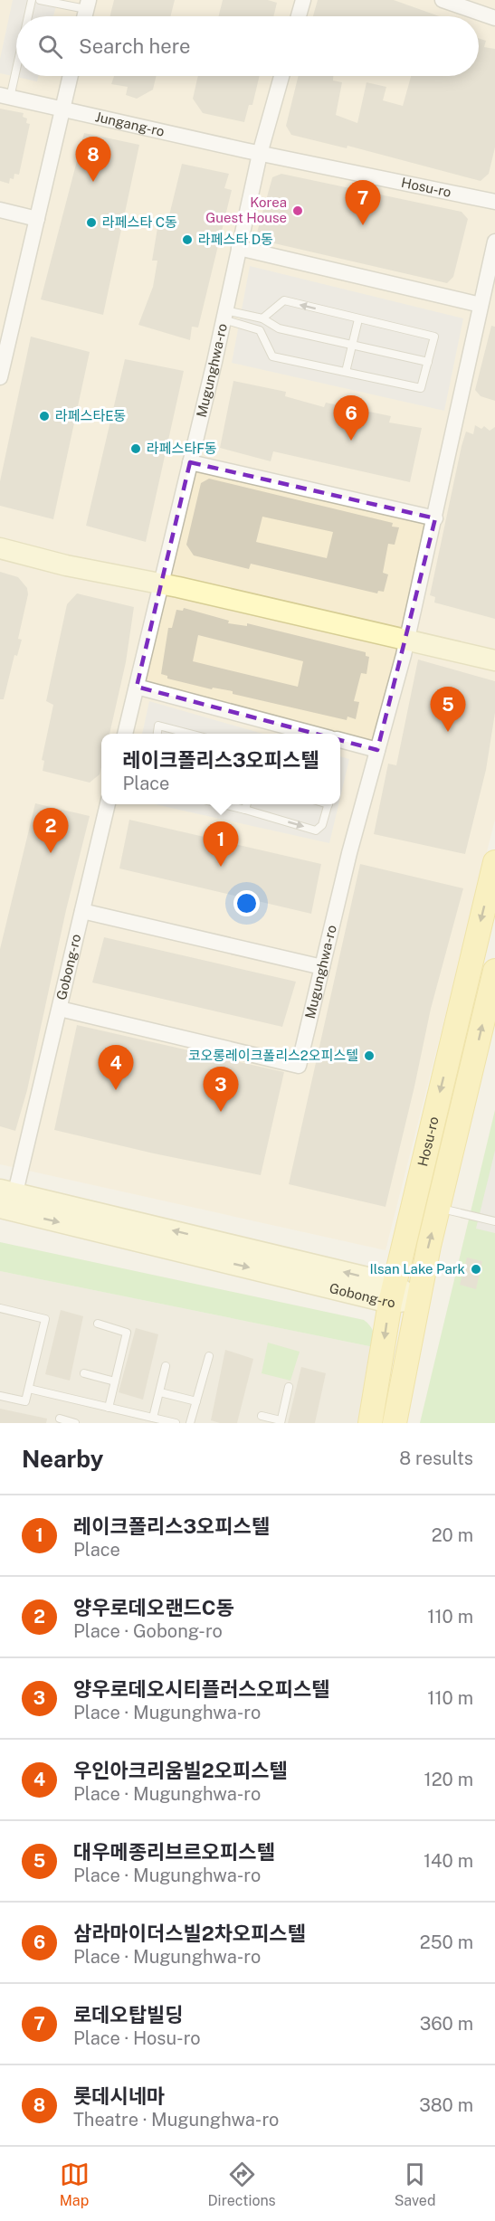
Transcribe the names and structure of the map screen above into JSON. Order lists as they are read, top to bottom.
{
  "streets": {
    "main road": ["Hosu-ro", "Gobong-ro"],
    "street": ["Jungang-ro", "Mugunghwa-ro"]
  },
  "crossings": [
    ["Jungang-ro", "Hosu-ro"],
    ["Jungang-ro", "Mugunghwa-ro"],
    ["Hosu-ro", "Mugunghwa-ro"],
    ["Hosu-ro", "Gobong-ro"],
    ["Mugunghwa-ro", "Gobong-ro"]
  ],
  "places": [
    "Korea Guest House",
    "라페스타 C동",
    "라페스타 D동",
    "라페스타E동",
    "라페스타F동",
    "코오롱레이크폴리스2오피스텔",
    "Ilsan Lake Park"
  ],
  "page": {
    "search": "Search here",
    "pins": [
      "8",
      "7",
      "6",
      "5",
      "2",
      "1",
      "4",
      "3"
    ],
    "popup": ["레이크폴리스3오피스텔", "Place"],
    "heading": ["Nearby", "8 results"],
    "list": [
      {
        "mark": "1",
        "name": "레이크폴리스3오피스텔",
        "note": "Place",
        "value": "20 m"
      },
      {
        "mark": "2",
        "name": "양우로데오랜드C동",
        "note": "Place · Gobong-ro",
        "value": "110 m"
      },
      {
        "mark": "3",
        "name": "양우로데오시티플러스오피스텔",
        "note": "Place · Mugunghwa-ro",
        "value": "110 m"
      },
      {
        "mark": "4",
        "name": "우인아크리움빌2오피스텔",
        "note": "Place · Mugunghwa-ro",
        "value": "120 m"
      },
      {
        "mark": "5",
        "name": "대우메종리브르오피스텔",
        "note": "Place · Mugunghwa-ro",
        "value": "140 m"
      },
      {
        "mark": "6",
        "name": "삼라마이더스빌2차오피스텔",
        "note": "Place · Mugunghwa-ro",
        "value": "250 m"
      },
      {
        "mark": "7",
        "name": "로데오탑빌딩",
        "note": "Place · Hosu-ro",
        "value": "360 m"
      },
      {
        "mark": "8",
        "name": "롯데시네마",
        "note": "Theatre · Mugunghwa-ro",
        "value": "380 m"
      }
    ],
    "nav": ["Map", "Directions", "Saved"]
  }
}
